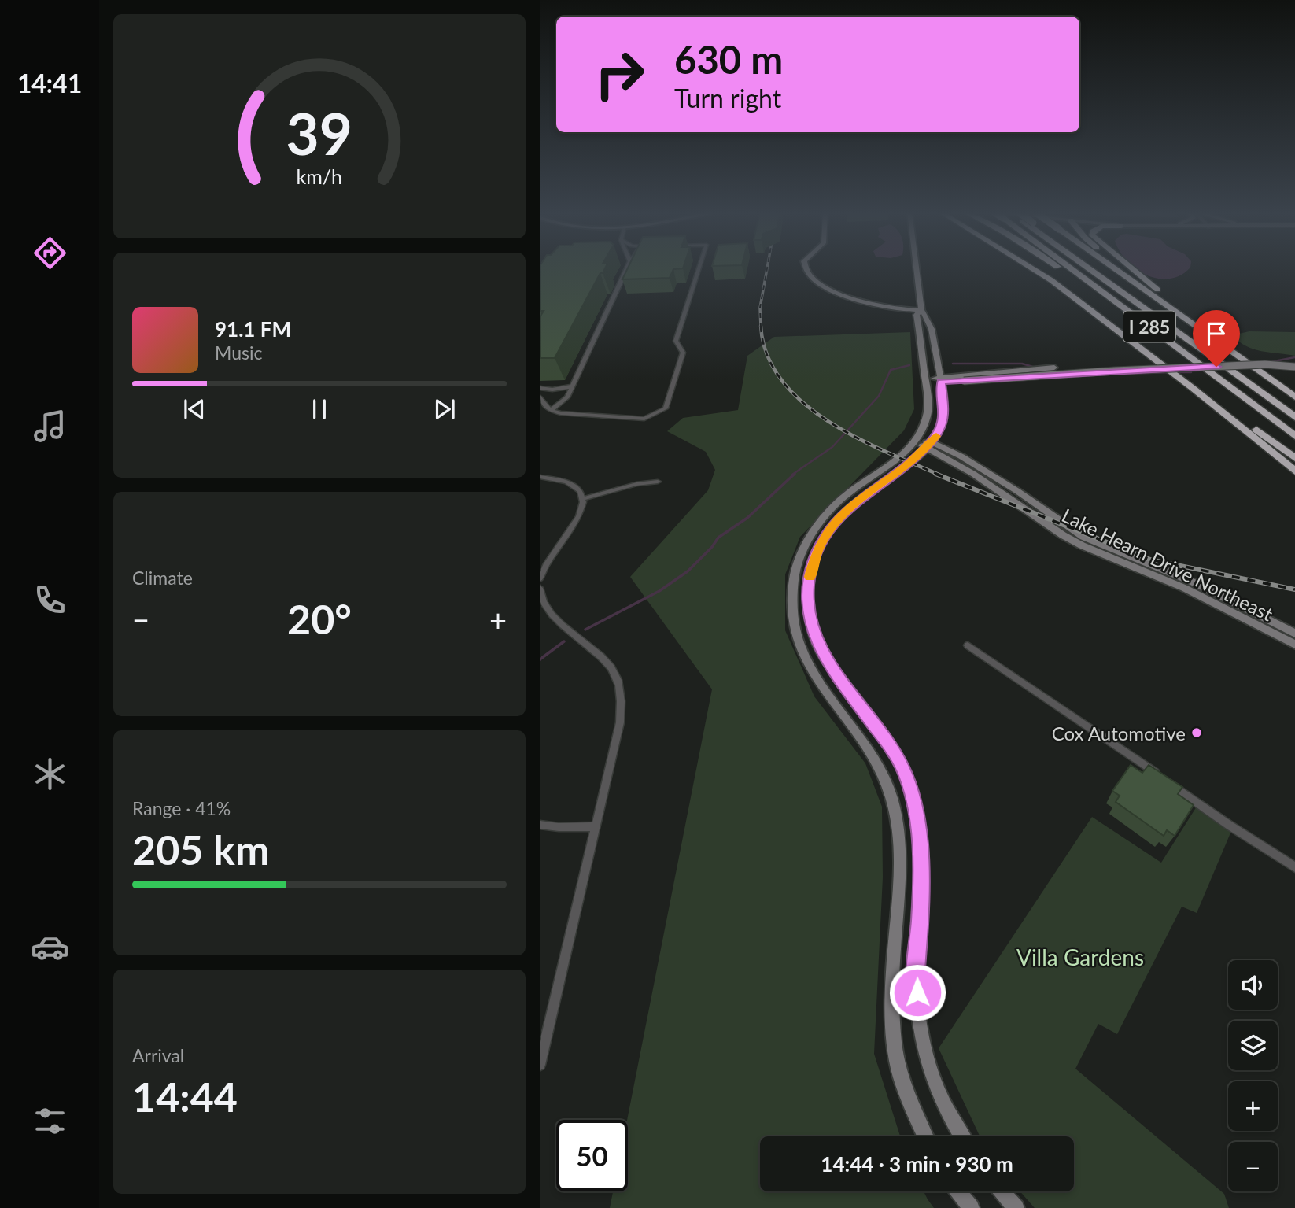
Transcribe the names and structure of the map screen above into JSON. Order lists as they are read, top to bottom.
{
  "streets": {
    "highway": ["I 285"],
    "main road": ["Lake Hearn Drive Northeast"]
  },
  "parks": ["Villa Gardens"],
  "places": ["Cox Automotive"],
  "page": {
    "tabs": "14:41",
    "turn": ["630 m", "Turn right"],
    "song": ["91.1 FM", "Music"],
    "tile": [
      "Climate",
      ["Range · 41%", "205 km"],
      ["Arrival", "14:44"]
    ],
    "heat": ["−", "20°", "+"],
    "map_buttons": ["+", "−"],
    "limit": "50",
    "trip": "14:44 · 3 min · 930 m",
    "gauge": ["39", "km/h"]
  }
}
